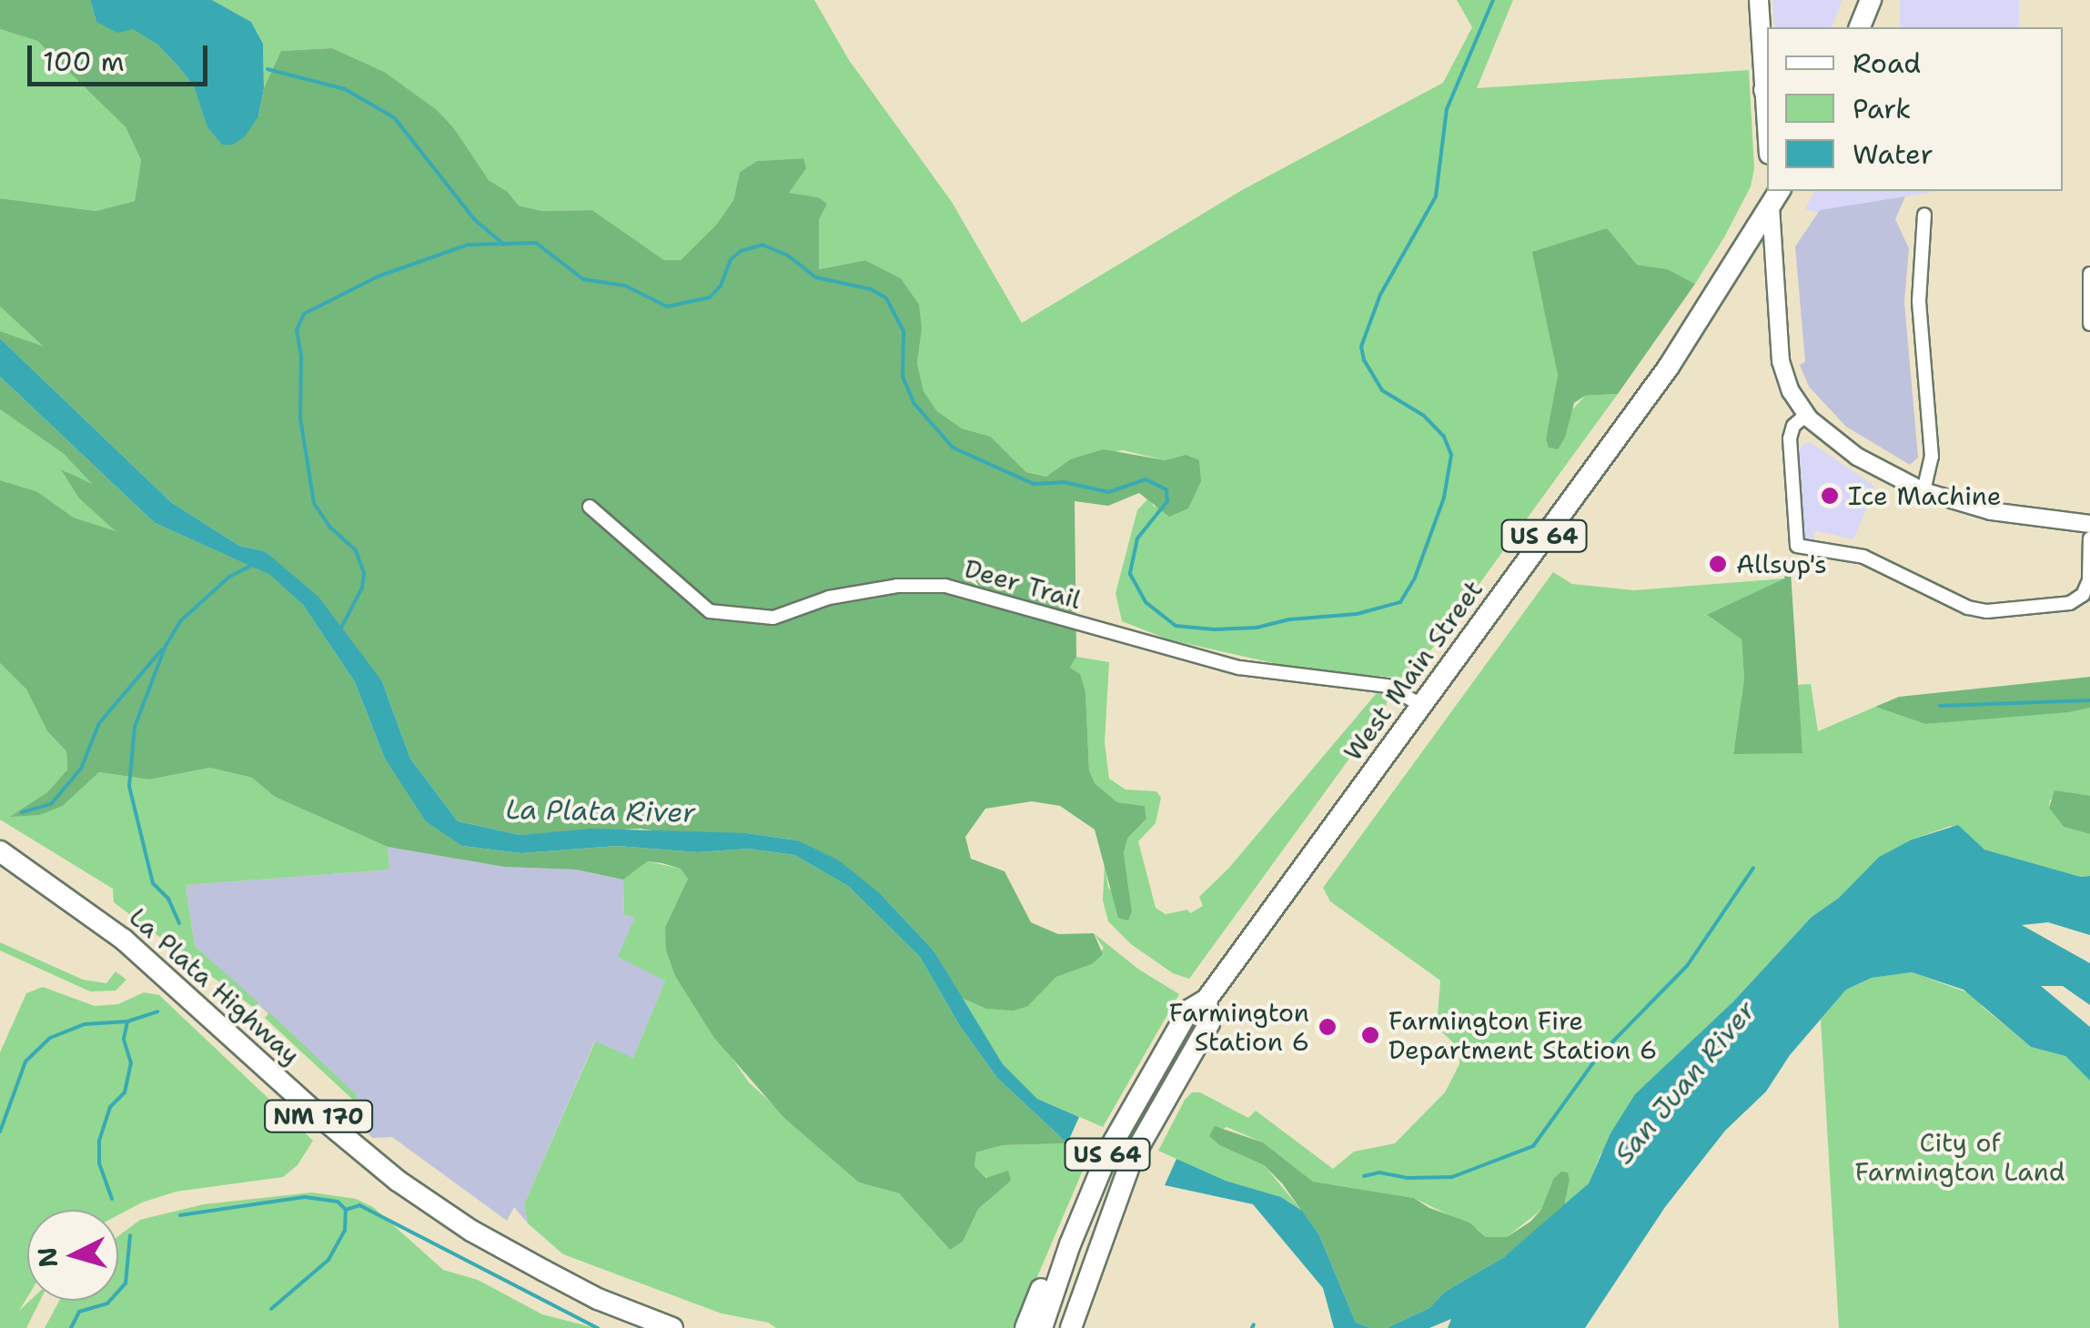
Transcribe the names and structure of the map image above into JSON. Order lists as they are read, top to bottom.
{
  "streets": {
    "highway": [
      "US 64",
      "West Main Street",
      "La Plata Highway",
      "NM 170"
    ],
    "street": ["Deer Trail"]
  },
  "crossings": [
    ["Deer Trail", "West Main Street"]
  ],
  "water": ["La Plata River", "San Juan River"],
  "parks": ["City of Farmington Land"],
  "places": [
    "Ice Machine",
    "Allsup's",
    "Farmington Station 6",
    "Farmington Fire Department Station 6"
  ],
  "legend": ["Road", "Park", "Water"],
  "scale_bar": "100 m",
  "north": "left"
}
